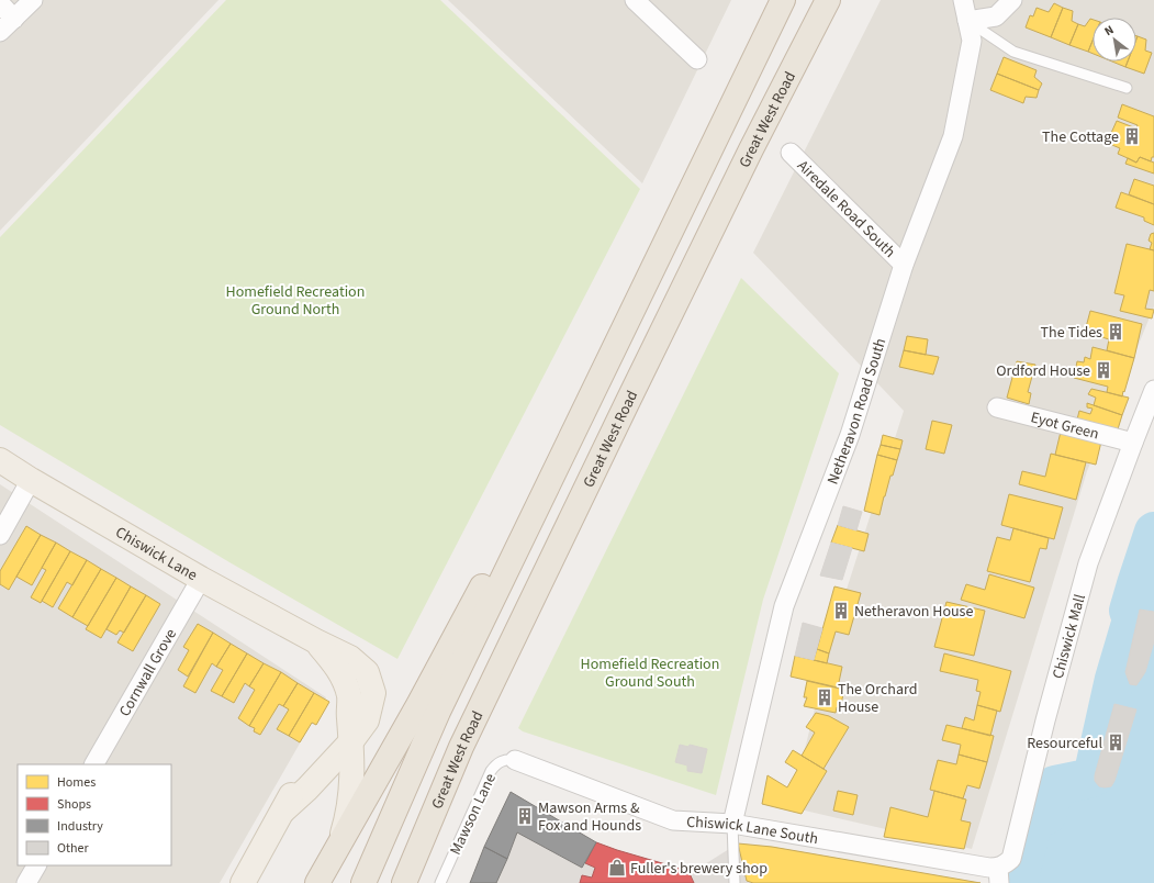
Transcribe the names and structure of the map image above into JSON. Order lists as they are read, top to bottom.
{
  "streets": {
    "highway": ["Great West Road"],
    "main road": ["Chiswick Lane"],
    "street": [
      "Airedale Road South",
      "Netheravon Road South",
      "Eyot Green",
      "Chiswick Mall",
      "Cornwall Grove",
      "Chiswick Lane South"
    ],
    "lane": ["Mawson Lane"]
  },
  "crossings": [
    ["Airedale Road South", "Netheravon Road South"],
    ["Netheravon Road South", "Chiswick Lane South"],
    ["Eyot Green", "Chiswick Mall"],
    ["Chiswick Lane", "Cornwall Grove"],
    ["Chiswick Mall", "Chiswick Lane South"],
    ["Mawson Lane", "Chiswick Lane South"]
  ],
  "parks": ["Homefield Recreation Ground North", "Homefield Recreation Ground South"],
  "places": {
    "building": [
      "The Cottage",
      "The Tides",
      "Ordford House",
      "Netheravon House",
      "The Orchard House",
      "Resourceful",
      "Mawson Arms & Fox and Hounds"
    ],
    "shop": ["Fuller's brewery shop"]
  },
  "legend": [
    "Homes",
    "Shops",
    "Industry",
    "Other"
  ],
  "north": "top left"
}
